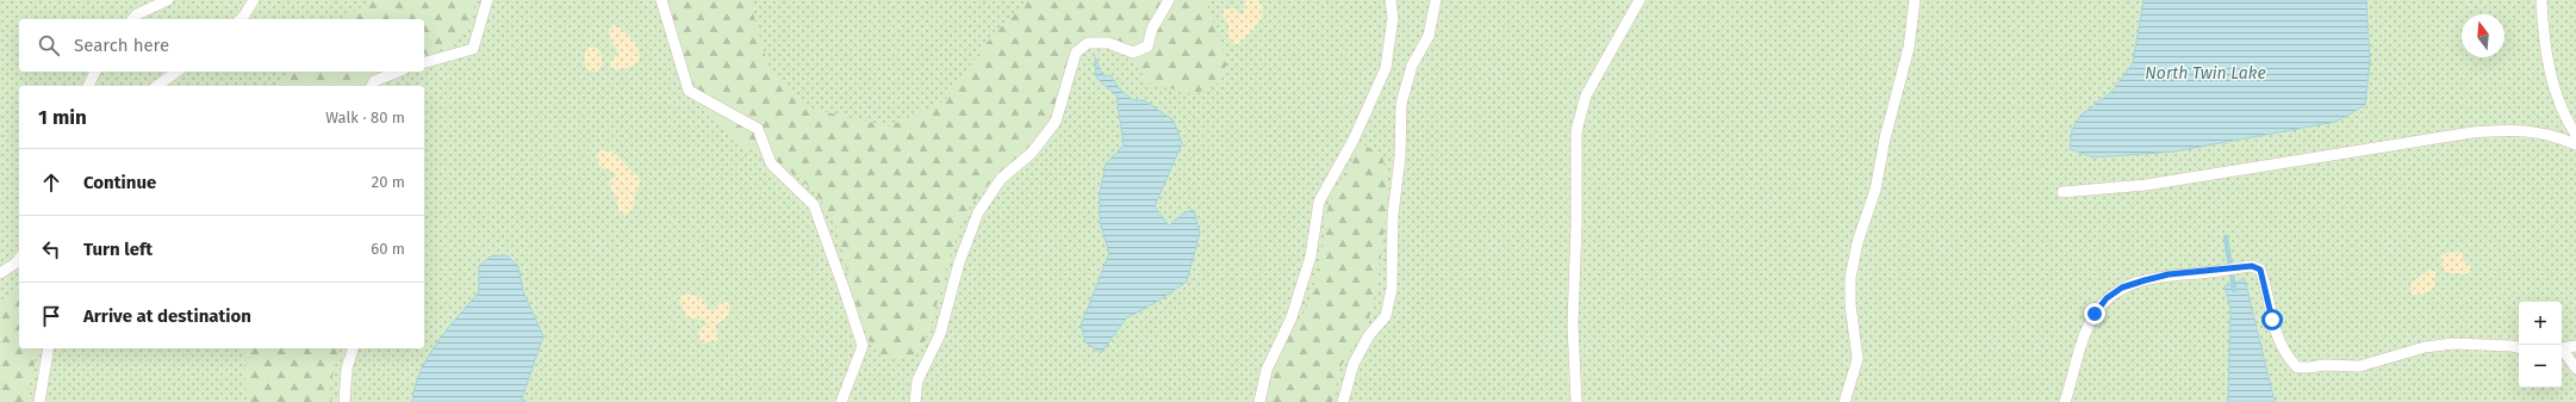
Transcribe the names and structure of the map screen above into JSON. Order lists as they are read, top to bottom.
{
  "water": ["North Twin Lake"],
  "north": "top",
  "page": {
    "search": "Search here",
    "heading": ["1 min", "Walk · 80 m"],
    "list": [
      ["Continue", "20 m"],
      ["Turn left", "60 m"],
      "Arrive at destination"
    ],
    "map_buttons": ["+", "−"]
  }
}
